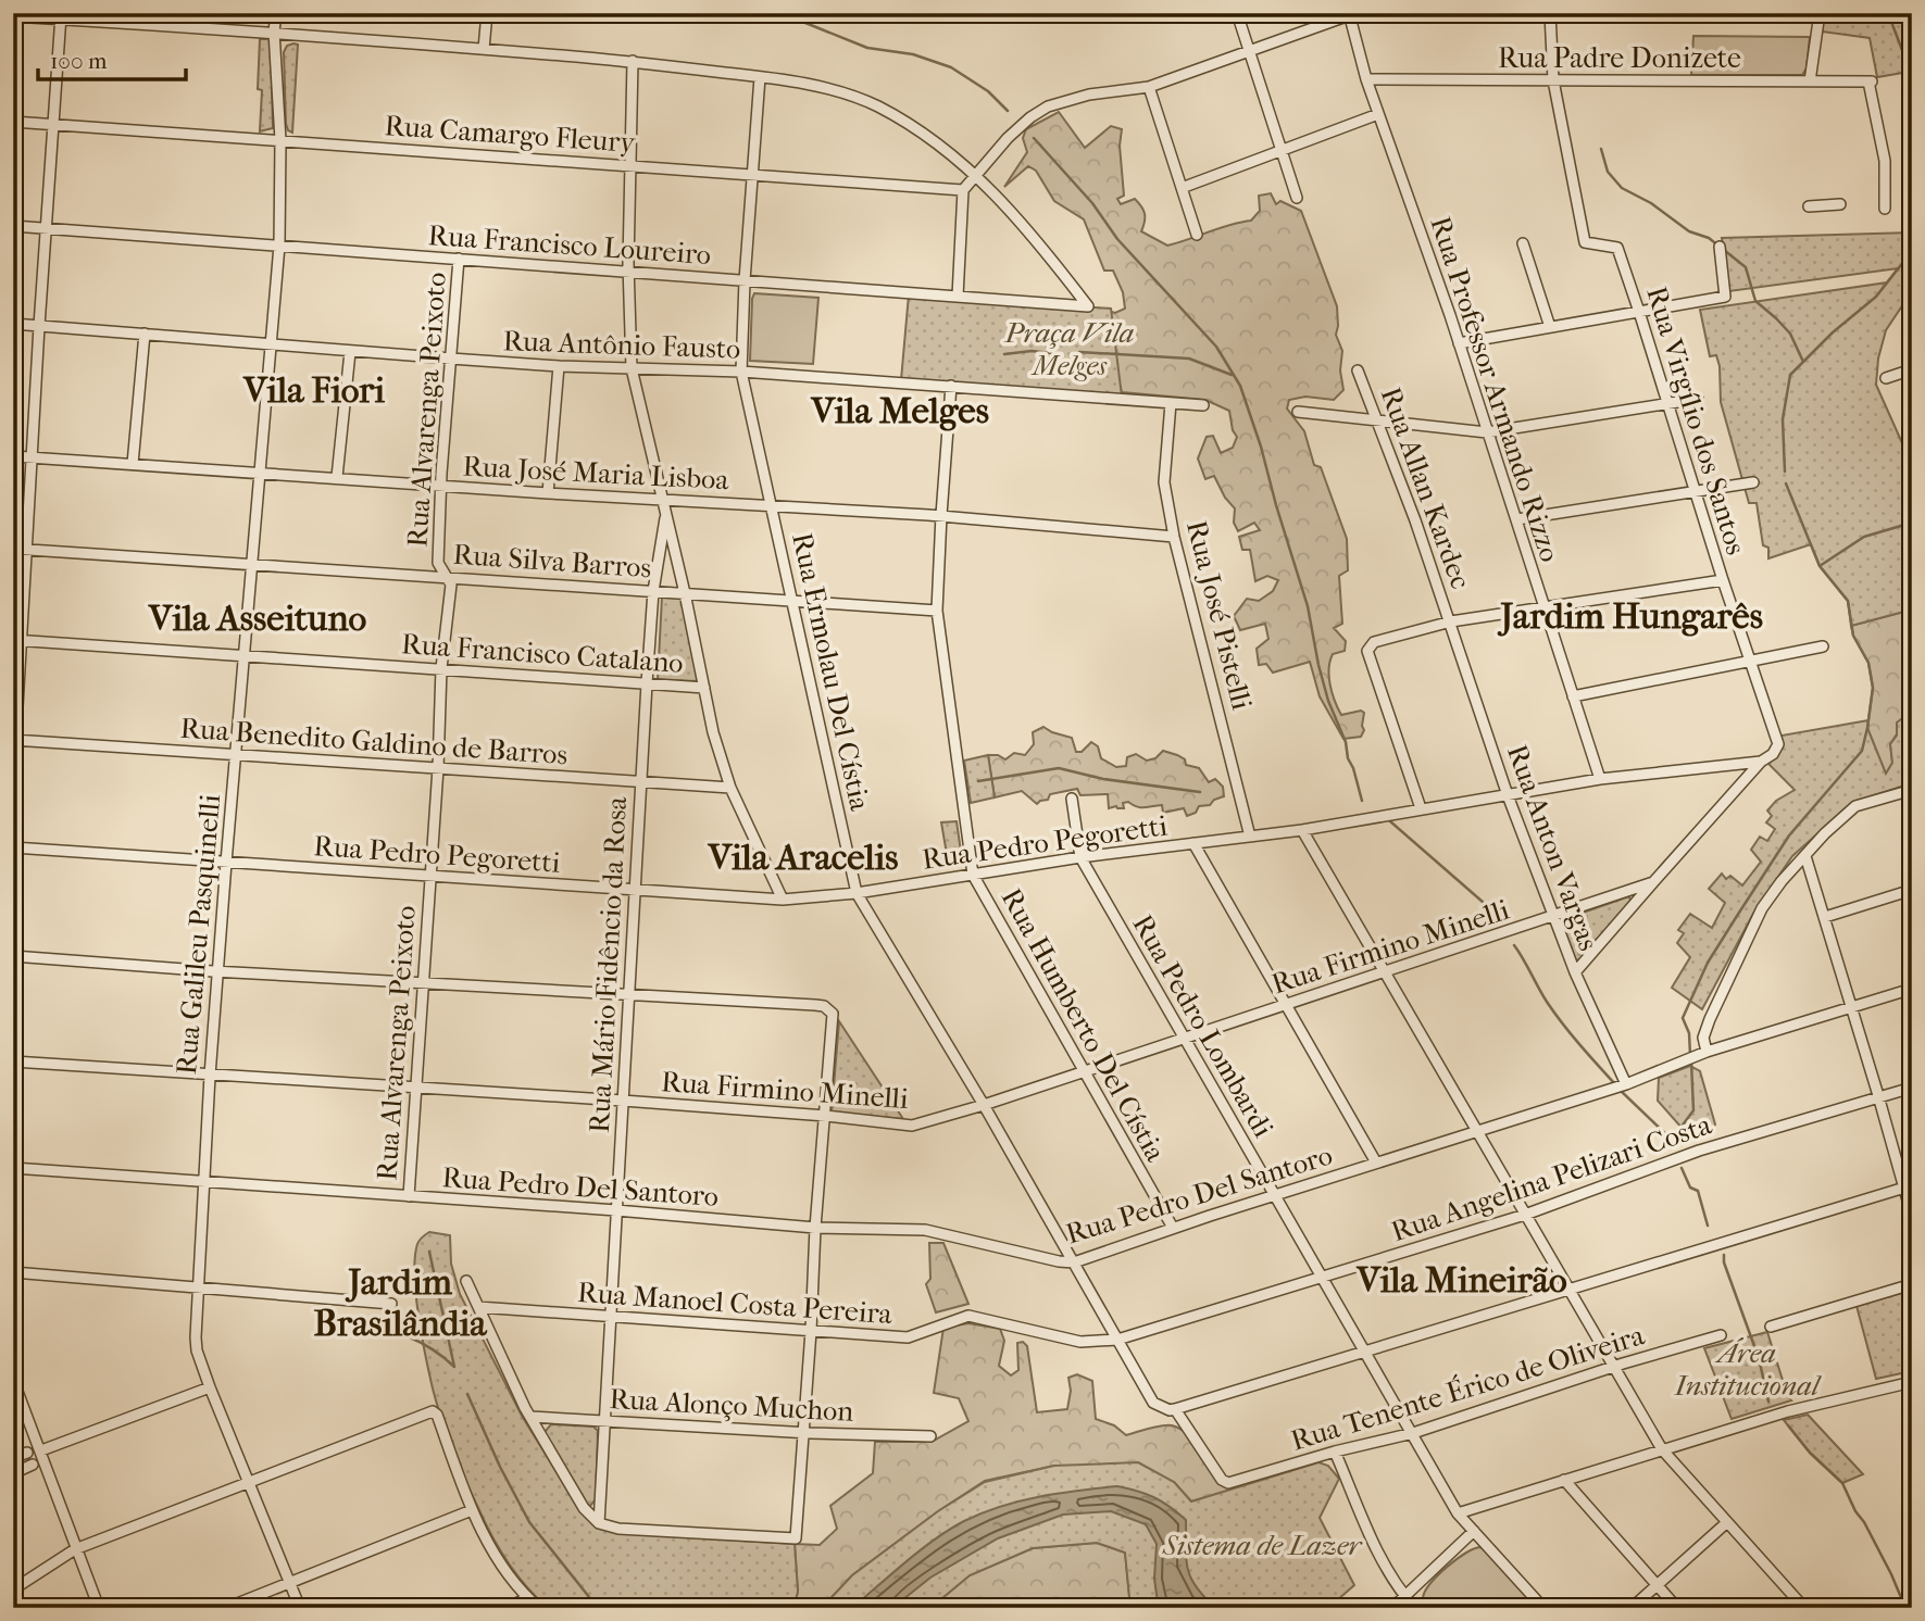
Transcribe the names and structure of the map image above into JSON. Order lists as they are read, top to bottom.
{
  "streets": {
    "street": [
      "Rua Padre Donizete",
      "Rua Camargo Fleury",
      "Rua Francisco Loureiro",
      "Rua Antônio Fausto",
      "Rua Professor Armando Rizzo",
      "Rua Alvarenga Peixoto",
      "Rua Virgílio dos Santos",
      "Rua José Maria Lisboa",
      "Rua Allan Kardec",
      "Rua Silva Barros",
      "Rua José Pistelli",
      "Rua Francisco Catalano",
      "Rua Ermolau Del Cístia",
      "Rua Benedito Galdino de Barros",
      "Rua Pedro Pegoretti",
      "Rua Anton Vargas",
      "Rua Galileu Pasquinelli",
      "Rua Firmino Minelli",
      "Rua Mário Fidêncio da Rosa",
      "Rua Humberto Del Cístia",
      "Rua Pedro Lombardi",
      "Rua Angelina Pelizari Costa",
      "Rua Pedro Del Santoro",
      "Rua Manoel Costa Pereira",
      "Rua Tenente Érico de Oliveira",
      "Rua Alonço Muchon"
    ]
  },
  "crossings": [
    ["Rua Padre Donizete", "Rua Professor Armando Rizzo"],
    ["Rua Padre Donizete", "Rua Virgílio dos Santos"],
    ["Rua Camargo Fleury", "Rua Ermolau Del Cístia"],
    ["Rua Camargo Fleury", "Rua Galileu Pasquinelli"],
    ["Rua Francisco Loureiro", "Rua Alvarenga Peixoto"],
    ["Rua Francisco Loureiro", "Rua Ermolau Del Cístia"],
    ["Rua Francisco Loureiro", "Rua Galileu Pasquinelli"],
    ["Rua Antônio Fausto", "Rua Alvarenga Peixoto"],
    ["Rua Antônio Fausto", "Rua José Pistelli"],
    ["Rua Antônio Fausto", "Rua Ermolau Del Cístia"],
    ["Rua Antônio Fausto", "Rua Galileu Pasquinelli"],
    ["Rua Antônio Fausto", "Rua Humberto Del Cístia"],
    ["Rua Professor Armando Rizzo", "Rua Pedro Pegoretti"],
    ["Rua Alvarenga Peixoto", "Rua José Maria Lisboa"],
    ["Rua Alvarenga Peixoto", "Rua Silva Barros"],
    ["Rua Alvarenga Peixoto", "Rua Francisco Catalano"],
    ["Rua Alvarenga Peixoto", "Rua Benedito Galdino de Barros"],
    ["Rua Alvarenga Peixoto", "Rua Pedro Pegoretti"],
    ["Rua Alvarenga Peixoto", "Rua Firmino Minelli"],
    ["Rua Alvarenga Peixoto", "Rua Pedro Del Santoro"],
    ["Rua Virgílio dos Santos", "Rua Pedro Pegoretti"],
    ["Rua José Maria Lisboa", "Rua José Pistelli"],
    ["Rua José Maria Lisboa", "Rua Ermolau Del Cístia"],
    ["Rua José Maria Lisboa", "Rua Galileu Pasquinelli"],
    ["Rua José Maria Lisboa", "Rua Humberto Del Cístia"],
    ["Rua Allan Kardec", "Rua Anton Vargas"],
    ["Rua Silva Barros", "Rua Ermolau Del Cístia"],
    ["Rua Silva Barros", "Rua Galileu Pasquinelli"],
    ["Rua Silva Barros", "Rua Mário Fidêncio da Rosa"],
    ["Rua Silva Barros", "Rua Humberto Del Cístia"],
    ["Rua José Pistelli", "Rua Pedro Pegoretti"],
    ["Rua Francisco Catalano", "Rua Galileu Pasquinelli"],
    ["Rua Francisco Catalano", "Rua Mário Fidêncio da Rosa"],
    ["Rua Ermolau Del Cístia", "Rua Pedro Pegoretti"],
    ["Rua Ermolau Del Cístia", "Rua Firmino Minelli"],
    ["Rua Ermolau Del Cístia", "Rua Angelina Pelizari Costa"],
    ["Rua Ermolau Del Cístia", "Rua Pedro Del Santoro"],
    ["Rua Ermolau Del Cístia", "Rua Manoel Costa Pereira"],
    ["Rua Ermolau Del Cístia", "Rua Tenente Érico de Oliveira"],
    ["Rua Benedito Galdino de Barros", "Rua Galileu Pasquinelli"],
    ["Rua Benedito Galdino de Barros", "Rua Mário Fidêncio da Rosa"],
    ["Rua Pedro Pegoretti", "Rua Anton Vargas"],
    ["Rua Pedro Pegoretti", "Rua Galileu Pasquinelli"],
    ["Rua Pedro Pegoretti", "Rua Mário Fidêncio da Rosa"],
    ["Rua Pedro Pegoretti", "Rua Humberto Del Cístia"],
    ["Rua Pedro Pegoretti", "Rua Pedro Lombardi"],
    ["Rua Anton Vargas", "Rua Firmino Minelli"],
    ["Rua Anton Vargas", "Rua Pedro Del Santoro"],
    ["Rua Galileu Pasquinelli", "Rua Firmino Minelli"],
    ["Rua Galileu Pasquinelli", "Rua Pedro Del Santoro"],
    ["Rua Firmino Minelli", "Rua Mário Fidêncio da Rosa"],
    ["Rua Firmino Minelli", "Rua Humberto Del Cístia"],
    ["Rua Firmino Minelli", "Rua Pedro Lombardi"],
    ["Rua Mário Fidêncio da Rosa", "Rua Pedro Del Santoro"],
    ["Rua Mário Fidêncio da Rosa", "Rua Manoel Costa Pereira"],
    ["Rua Mário Fidêncio da Rosa", "Rua Alonço Muchon"],
    ["Rua Humberto Del Cístia", "Rua Pedro Del Santoro"],
    ["Rua Pedro Lombardi", "Rua Angelina Pelizari Costa"],
    ["Rua Pedro Lombardi", "Rua Pedro Del Santoro"],
    ["Rua Pedro Lombardi", "Rua Tenente Érico de Oliveira"],
    ["Rua Angelina Pelizari Costa", "Rua Manoel Costa Pereira"]
  ],
  "districts": [
    "Vila Fiori",
    "Vila Melges",
    "Jardim Hungarês",
    "Vila Asseituno",
    "Vila Aracelis",
    "Vila Mineirão",
    "Jardim Brasilândia"
  ],
  "parks": ["Praça Vila Melges", "Área Institucional", "Sistema de Lazer"],
  "scale_bar": "100 m"
}
